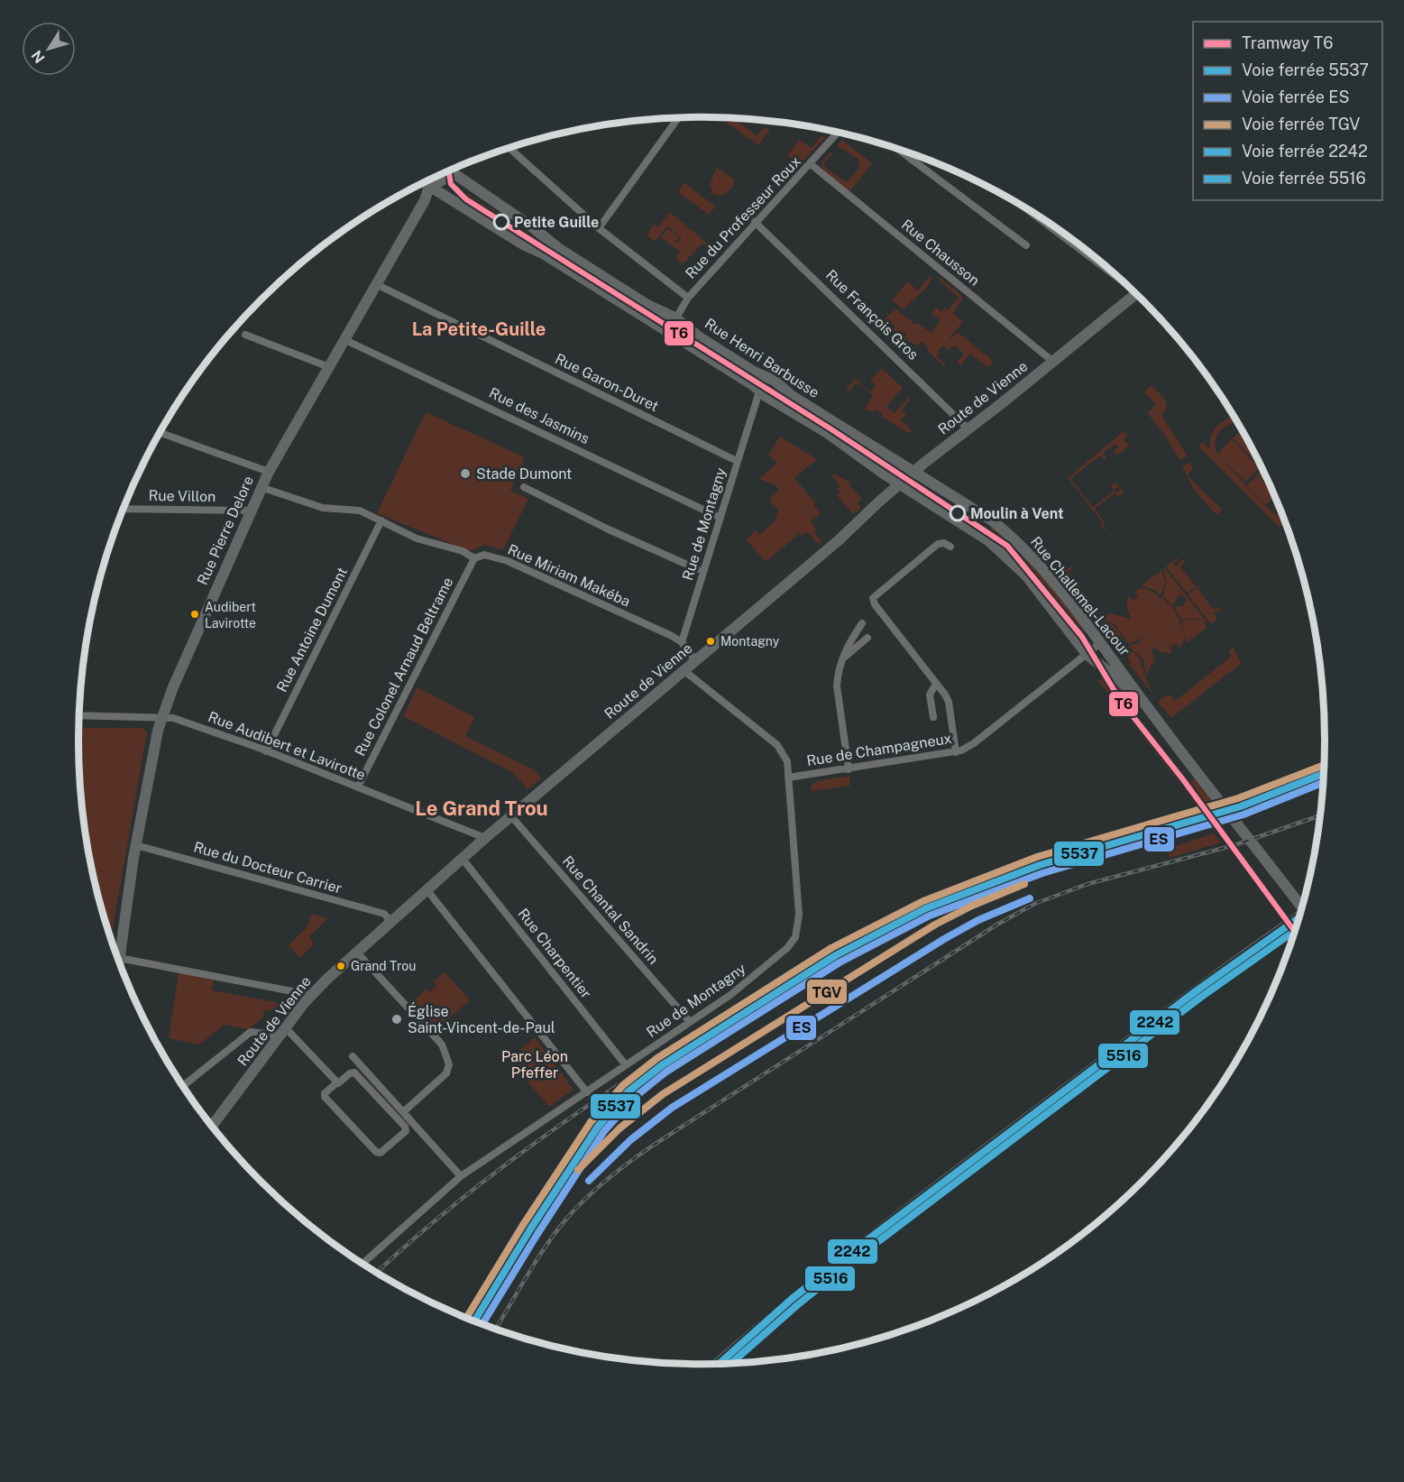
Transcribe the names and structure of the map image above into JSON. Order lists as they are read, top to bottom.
{
  "streets": {
    "street": [
      "Rue du Professeur Roux",
      "Rue Chausson",
      "Rue François Gros",
      "Rue Henri Barbusse",
      "Rue Garon-Duret",
      "Route de Vienne",
      "Rue des Jasmins",
      "Rue Villon",
      "Rue de Montagny",
      "Rue Pierre Delore",
      "Rue Miriam Makéba",
      "Rue Challemel-Lacour",
      "Rue Antoine Dumont",
      "Rue Colonel Arnaud Beltrame",
      "Rue Audibert et Lavirotte",
      "Rue de Champagneux",
      "Rue du Docteur Carrier",
      "Rue Chantal Sandrin",
      "Rue Charpentier"
    ]
  },
  "crossings": [
    ["Rue du Professeur Roux", "Rue Chausson"],
    ["Rue du Professeur Roux", "Rue François Gros"],
    ["Rue du Professeur Roux", "Rue Henri Barbusse"],
    ["Rue Chausson", "Route de Vienne"],
    ["Rue François Gros", "Route de Vienne"],
    ["Rue Henri Barbusse", "Route de Vienne"],
    ["Rue Henri Barbusse", "Rue de Montagny"],
    ["Rue Henri Barbusse", "Rue Pierre Delore"],
    ["Rue Henri Barbusse", "Rue Challemel-Lacour"],
    ["Rue Garon-Duret", "Rue de Montagny"],
    ["Rue Garon-Duret", "Rue Pierre Delore"],
    ["Route de Vienne", "Rue de Montagny"],
    ["Route de Vienne", "Rue Challemel-Lacour"],
    ["Route de Vienne", "Rue Audibert et Lavirotte"],
    ["Route de Vienne", "Rue du Docteur Carrier"],
    ["Route de Vienne", "Rue Chantal Sandrin"],
    ["Route de Vienne", "Rue Charpentier"],
    ["Rue des Jasmins", "Rue de Montagny"],
    ["Rue des Jasmins", "Rue Pierre Delore"],
    ["Rue Villon", "Rue Pierre Delore"],
    ["Rue de Montagny", "Rue Miriam Makéba"],
    ["Rue de Montagny", "Rue de Champagneux"],
    ["Rue de Montagny", "Rue Chantal Sandrin"],
    ["Rue de Montagny", "Rue Charpentier"],
    ["Rue Pierre Delore", "Rue Miriam Makéba"],
    ["Rue Pierre Delore", "Rue Audibert et Lavirotte"],
    ["Rue Pierre Delore", "Rue du Docteur Carrier"],
    ["Rue Miriam Makéba", "Rue Antoine Dumont"],
    ["Rue Miriam Makéba", "Rue Colonel Arnaud Beltrame"],
    ["Rue Challemel-Lacour", "Rue de Champagneux"],
    ["Rue Antoine Dumont", "Rue Audibert et Lavirotte"],
    ["Rue Colonel Arnaud Beltrame", "Rue Audibert et Lavirotte"]
  ],
  "districts": ["La Petite-Guille", "Le Grand Trou"],
  "parks": ["Parc Léon Pfeffer"],
  "places": [
    "Petite Guille",
    "Stade Dumont",
    "Moulin à Vent",
    "Audibert Lavirotte",
    "Montagny",
    "Grand Trou",
    "Église Saint-Vincent-de-Paul"
  ],
  "lines": [
    "tram line T6",
    "rail line TGV",
    "rail line 5537",
    "rail line ES",
    "rail line 2242",
    "rail line 5516"
  ],
  "legend": [
    "Tramway T6",
    "Voie ferrée 5537",
    "Voie ferrée ES",
    "Voie ferrée TGV",
    "Voie ferrée 2242",
    "Voie ferrée 5516"
  ],
  "north": "bottom left"
}
